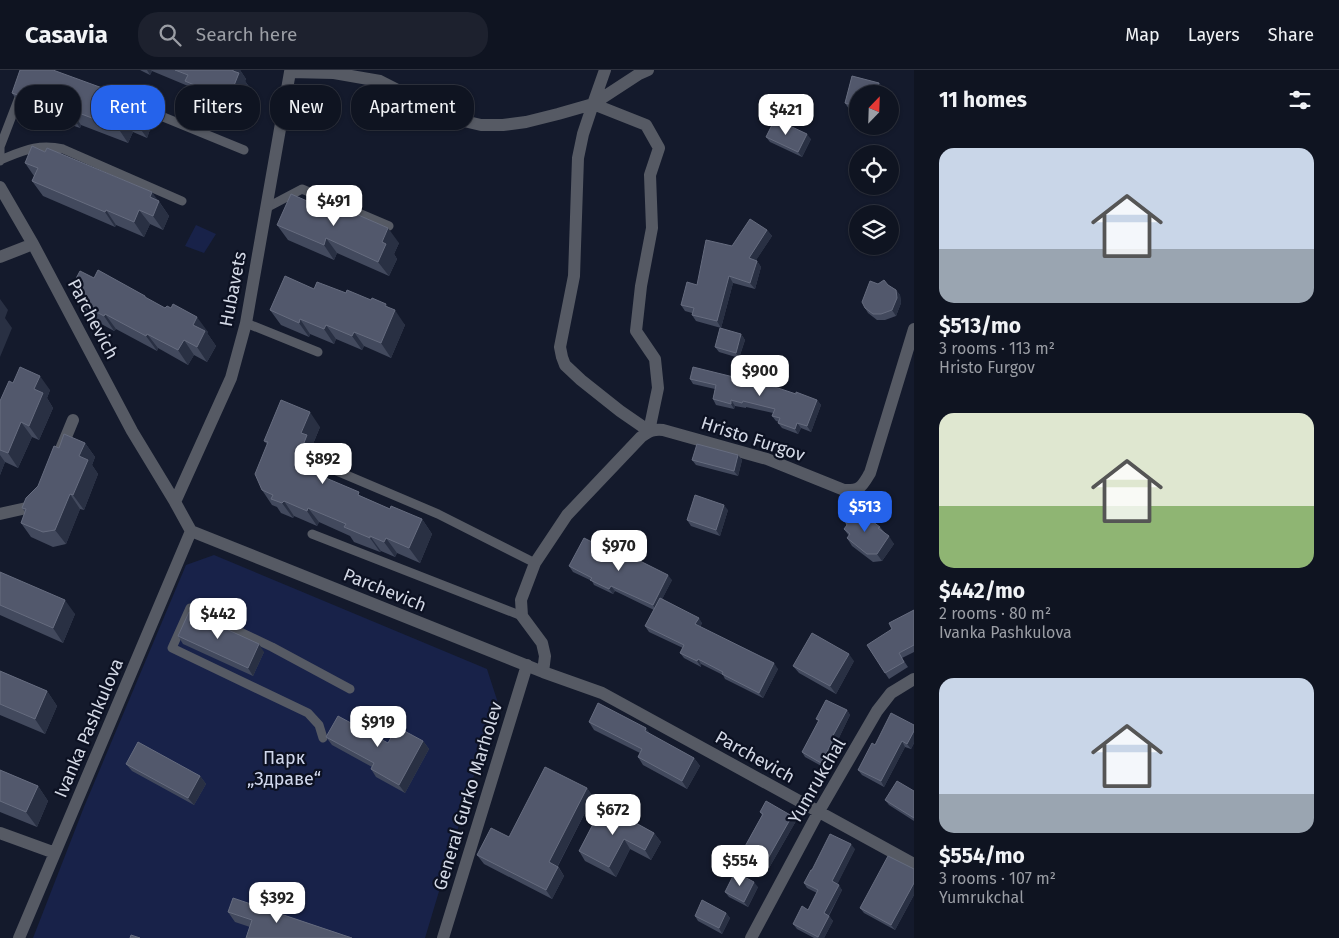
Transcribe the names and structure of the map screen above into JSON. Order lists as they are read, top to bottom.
{
  "streets": {
    "street": [
      "Hubavets",
      "Parchevich",
      "Hristo Furgov",
      "Ivanka Pashkulova",
      "Yumrukchal",
      "General Gurko Marholev"
    ]
  },
  "crossings": [
    ["Hubavets", "Parchevich"],
    ["Parchevich", "Ivanka Pashkulova"],
    ["Parchevich", "Yumrukchal"],
    ["Parchevich", "General Gurko Marholev"]
  ],
  "parks": ["Парк „Здраве“"],
  "north": "top right",
  "page": {
    "header": "Casavia",
    "search": "Search here",
    "nav": ["Map", "Layers", "Share"],
    "heading": "11 homes",
    "chip": [
      "Buy",
      "Rent",
      "Filters",
      "New",
      "Apartment"
    ],
    "price": [
      "$421",
      "$491",
      "$900",
      "$892",
      "$513",
      "$970",
      "$442",
      "$919",
      "$672",
      "$554",
      "$392"
    ],
    "list": [
      {
        "name": "$513/mo",
        "note": "3 rooms · 113 m² · Hristo Furgov"
      },
      {
        "name": "$442/mo",
        "note": "2 rooms · 80 m² · Ivanka Pashkulova"
      },
      {
        "name": "$554/mo",
        "note": "3 rooms · 107 m² · Yumrukchal"
      }
    ]
  }
}
